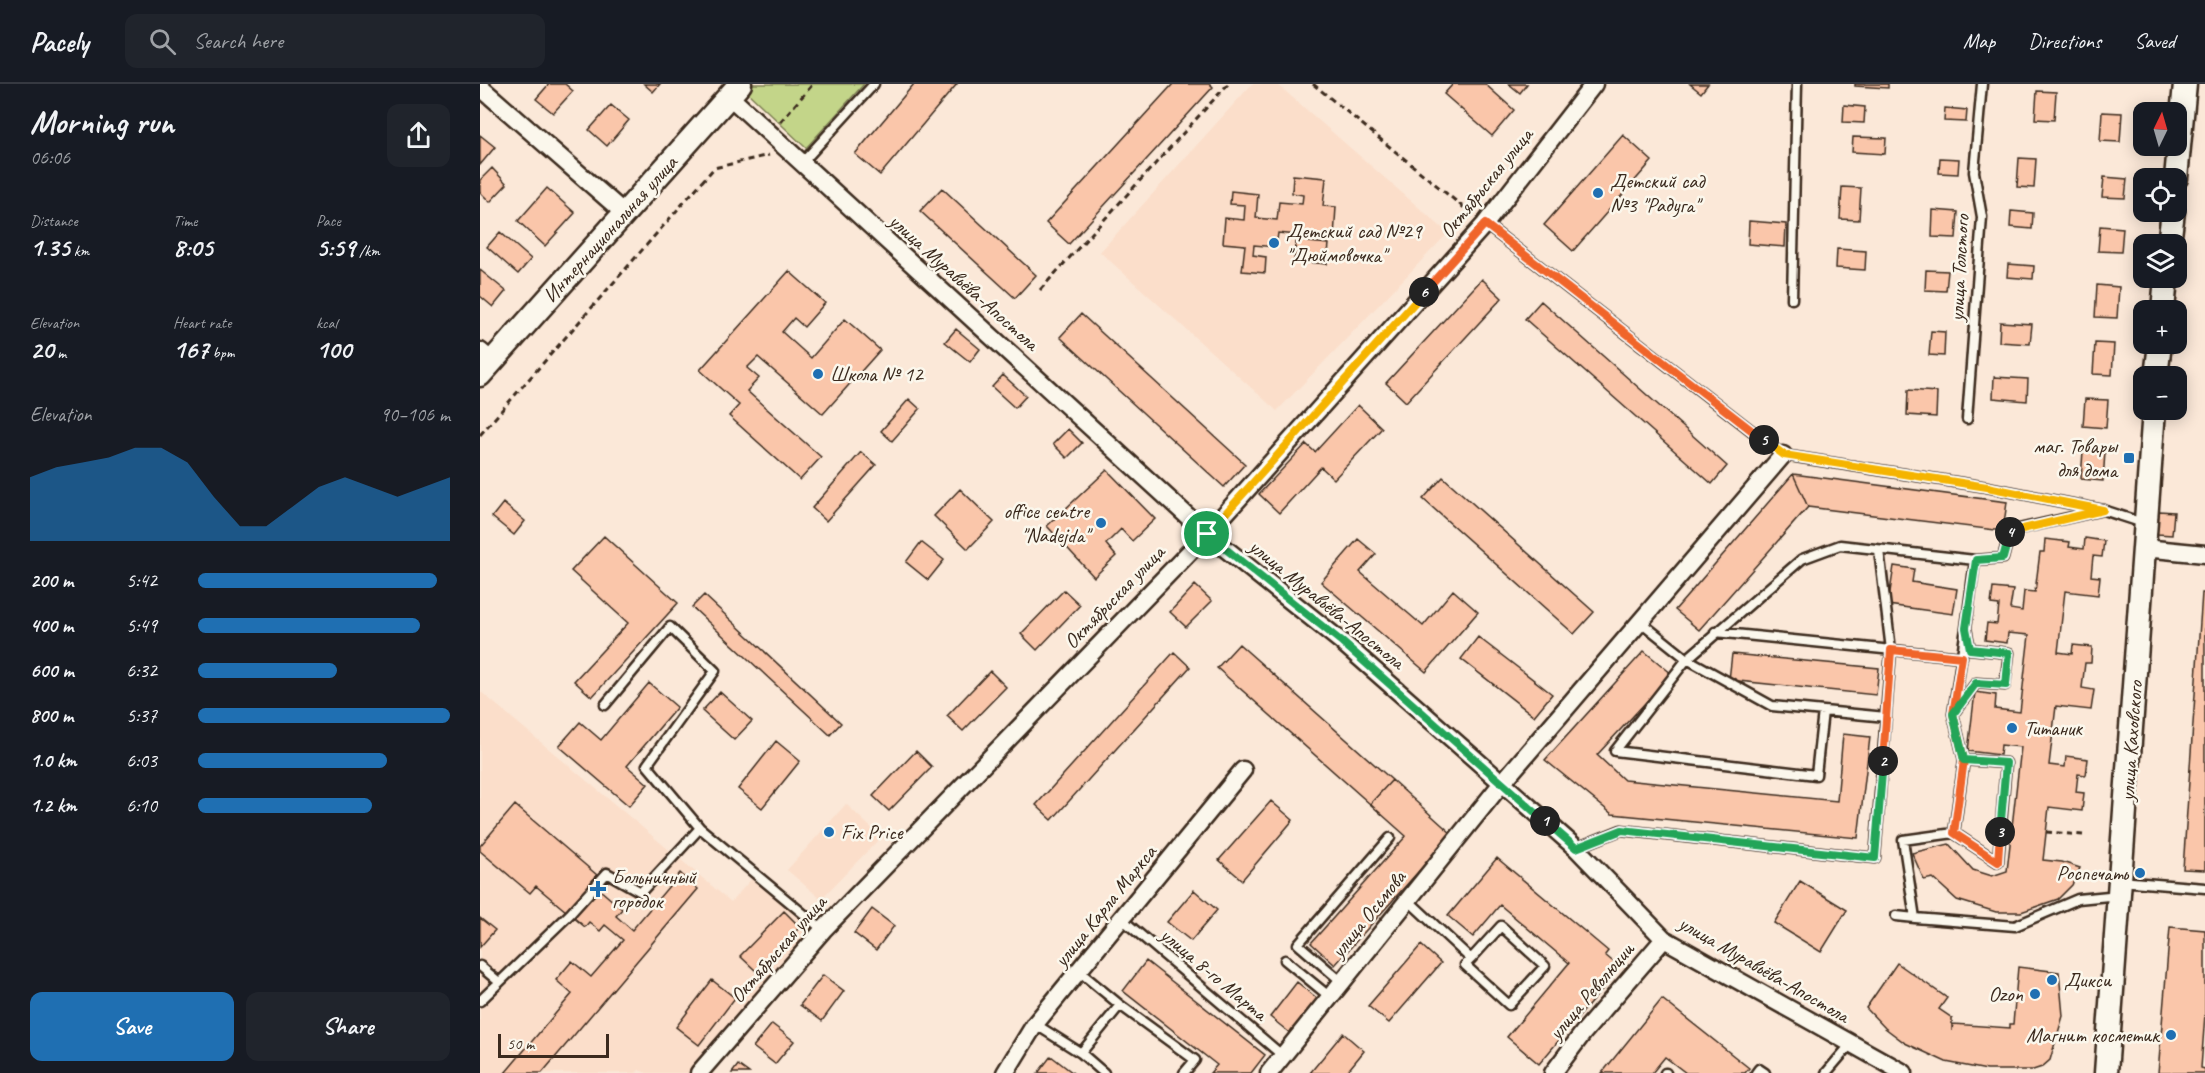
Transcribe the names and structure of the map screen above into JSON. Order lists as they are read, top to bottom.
{
  "streets": {
    "main road": ["Интернациональная улица", "улица Каховского"],
    "street": [
      "Октябрьская улица",
      "улица Муравьёва-Апостола",
      "улица Карла Маркса",
      "улица Осьмова",
      "улица Революции"
    ],
    "lane": ["улица Толстого", "улица 8-го Марта"]
  },
  "crossings": [
    ["Октябрьская улица", "улица Муравьёва-Апостола"],
    ["Интернациональная улица", "улица Муравьёва-Апостола"],
    ["улица Муравьёва-Апостола", "улица Осьмова"],
    ["улица Муравьёва-Апостола", "улица Революции"],
    ["улица Карла Маркса", "улица 8-го Марта"],
    ["улица Осьмова", "улица 8-го Марта"]
  ],
  "places": {
    "other": [
      "Детский сад №3 \"Радуга\"",
      "Детский сад №29 \"Дюймовочка\"",
      "Школа № 12",
      "office centre \"Nadejda\"",
      "Титаник",
      "Fix Price",
      "Роспечать",
      "Дикси",
      "Ozon",
      "Магнит косметик"
    ],
    "transit": ["маг. Товары для дома"],
    "health": ["Больничный городок"]
  },
  "scale_bar": "50 m",
  "north": "top",
  "page": {
    "header": "Pacely",
    "search": "Search here",
    "nav": ["Map", "Directions", "Saved"],
    "heading": ["Morning run", "06:06"],
    "map_buttons": ["+", "−"],
    "stats": [
      ["Distance", "1.35 km"],
      ["Time", "8:05"],
      ["Pace", "5:59 /km"],
      ["Elevation", "20 m"],
      ["Heart rate", "167 bpm"],
      ["kcal", "100"]
    ],
    "pins": [
      "6",
      "5",
      "4",
      "2",
      "1",
      "3"
    ],
    "chart": ["Elevation", "90–106 m"],
    "list": [
      {
        "name": "200 m",
        "note": "5:42"
      },
      {
        "name": "400 m",
        "note": "5:49"
      },
      {
        "name": "600 m",
        "note": "6:32"
      },
      {
        "name": "800 m",
        "note": "5:37"
      },
      {
        "name": "1.0 km",
        "note": "6:03"
      },
      {
        "name": "1.2 km",
        "note": "6:10"
      }
    ],
    "buttons": ["Save", "Share"],
    "scale": "50 m"
  }
}
